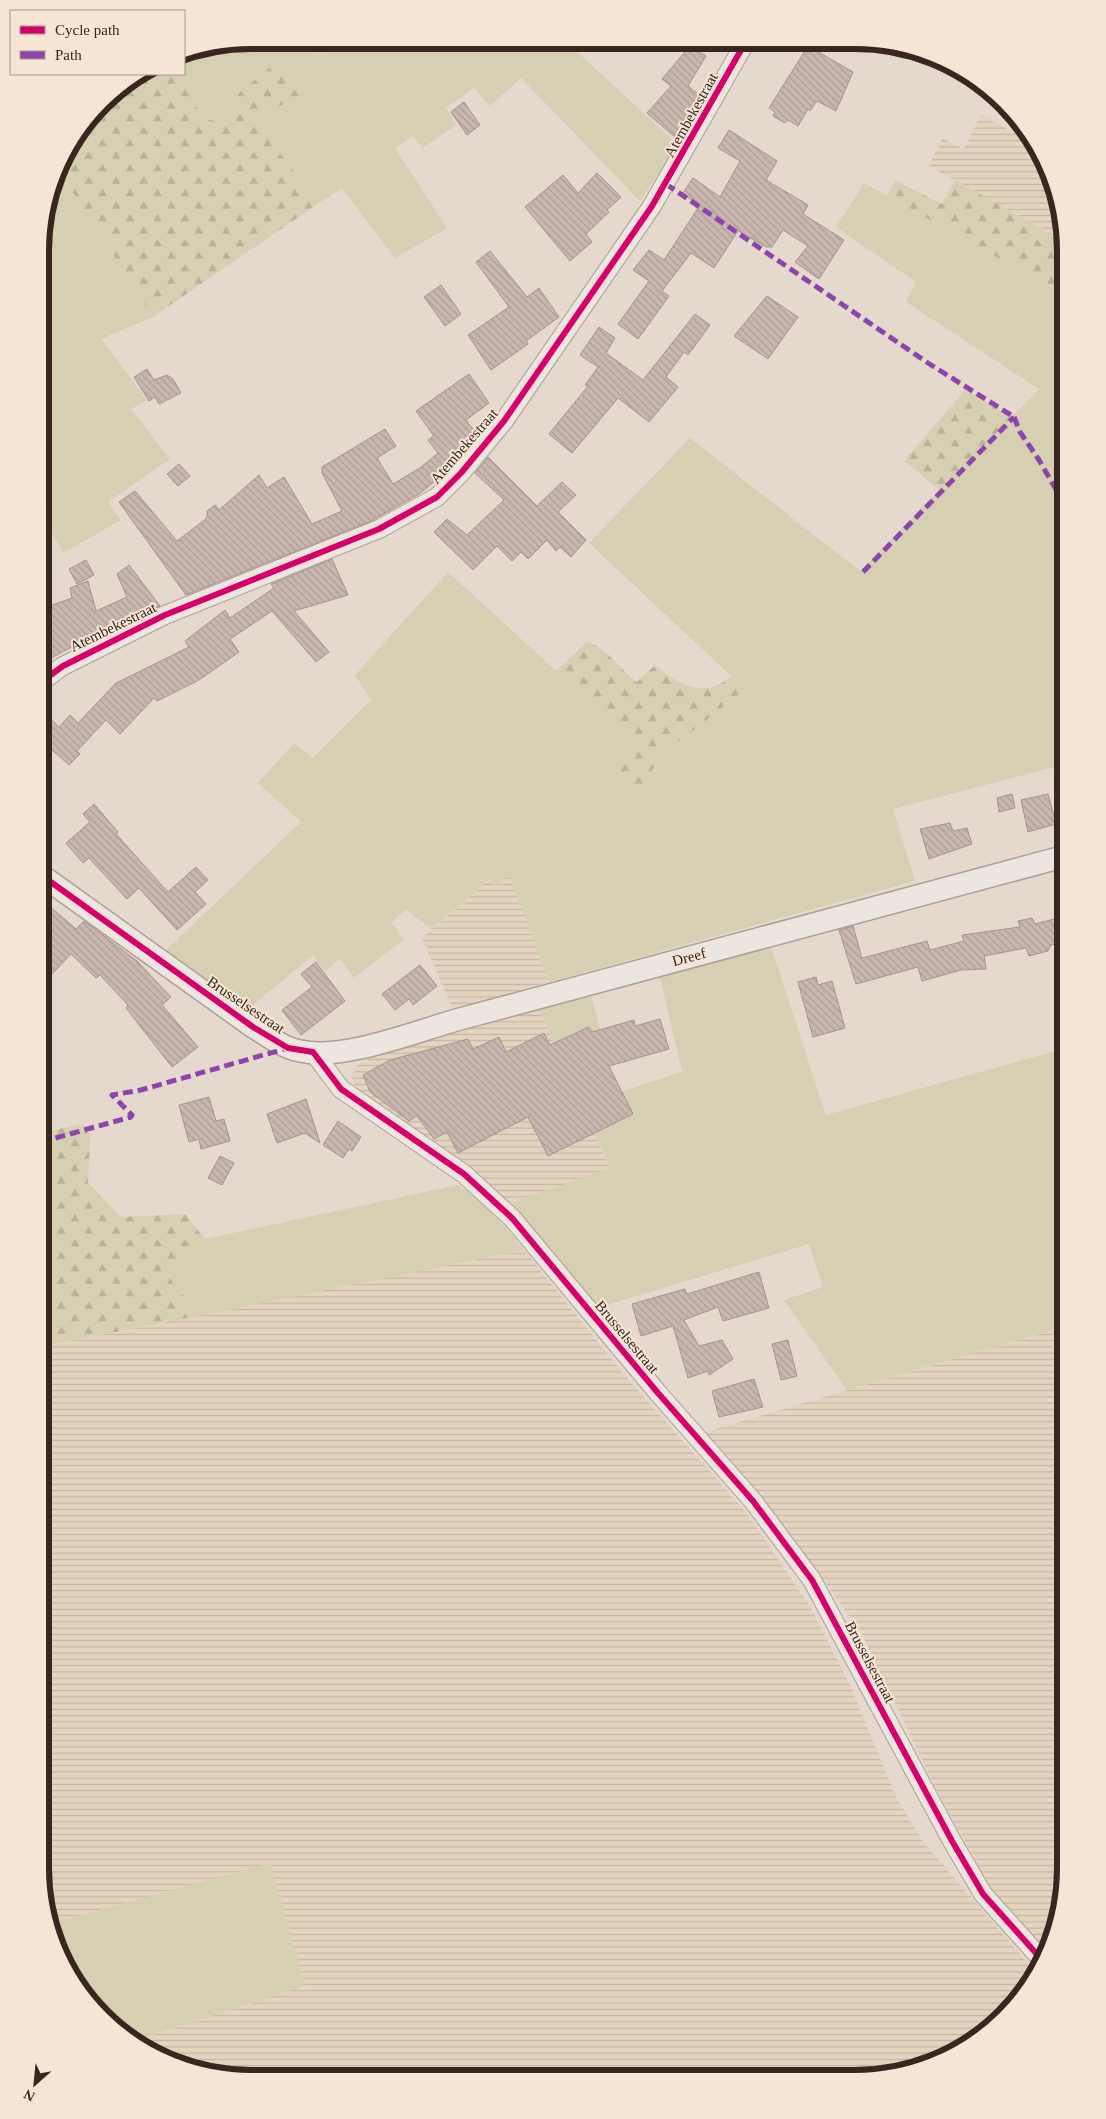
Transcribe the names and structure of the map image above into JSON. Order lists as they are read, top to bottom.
{
  "streets": {
    "street": ["Atembekestraat", "Dreef", "Brusselsestraat"]
  },
  "crossings": [
    ["Dreef", "Brusselsestraat"]
  ],
  "legend": ["Cycle path", "Path"],
  "north": "bottom left"
}
